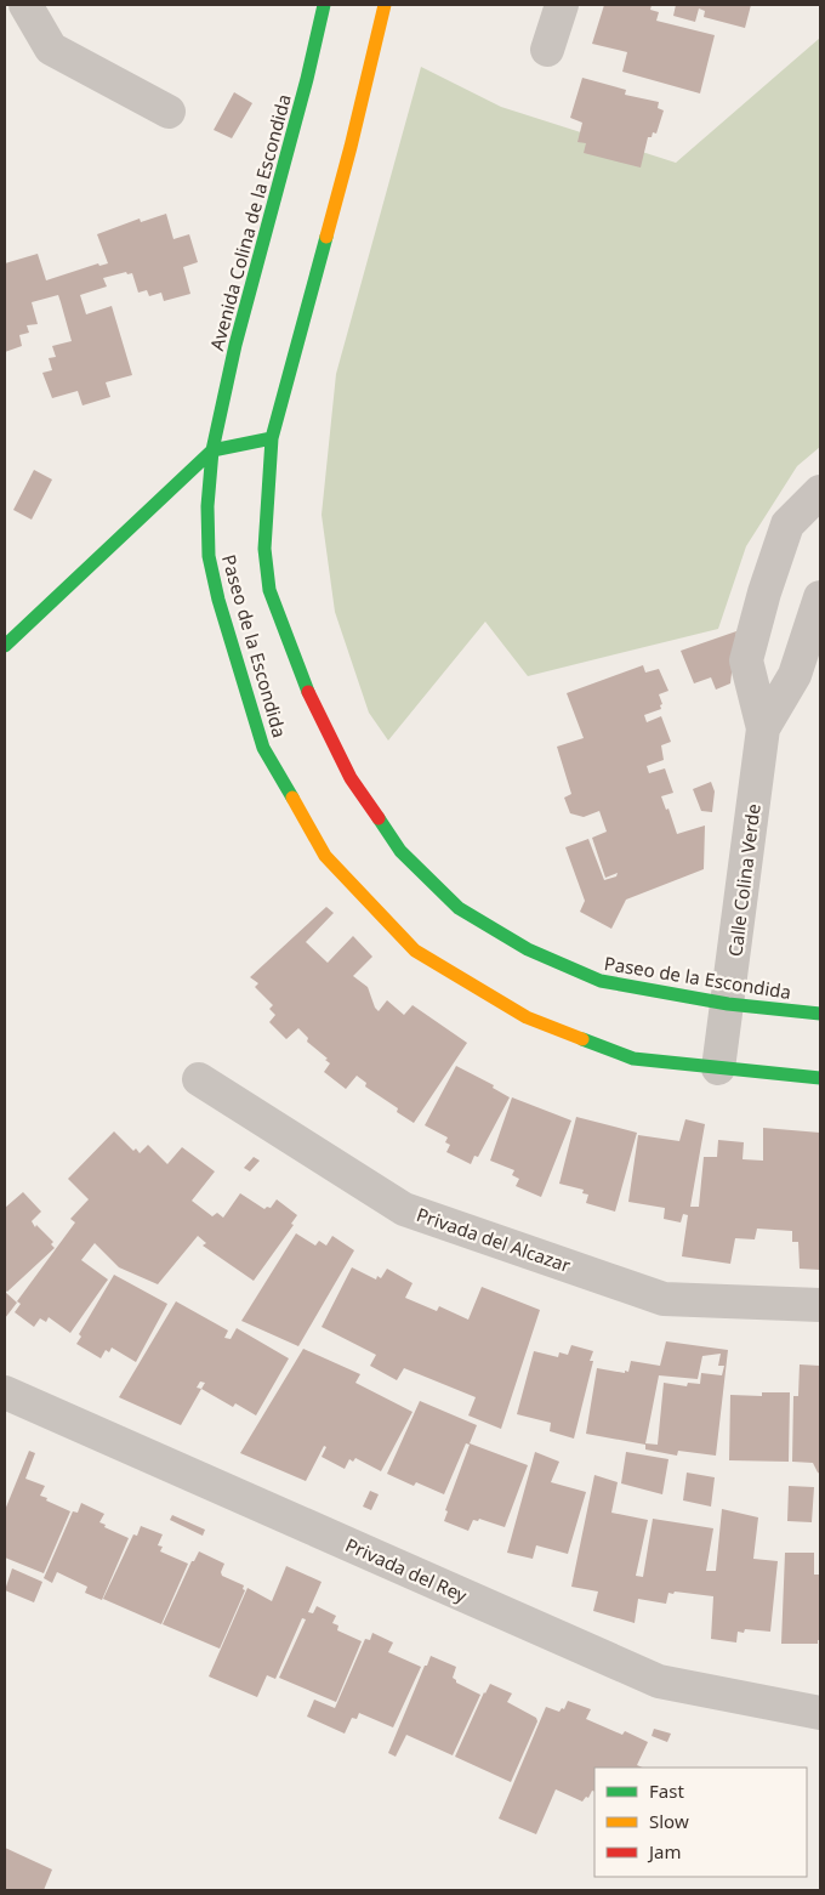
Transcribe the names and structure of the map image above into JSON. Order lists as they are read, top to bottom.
{
  "streets": {
    "main road": ["Avenida Colina de la Escondida", "Paseo de la Escondida"],
    "street": ["Calle Colina Verde", "Privada del Alcazar", "Privada del Rey"]
  },
  "crossings": [
    ["Avenida Colina de la Escondida", "Paseo de la Escondida"],
    ["Paseo de la Escondida", "Calle Colina Verde"]
  ],
  "legend": ["Fast", "Slow", "Jam"]
}
